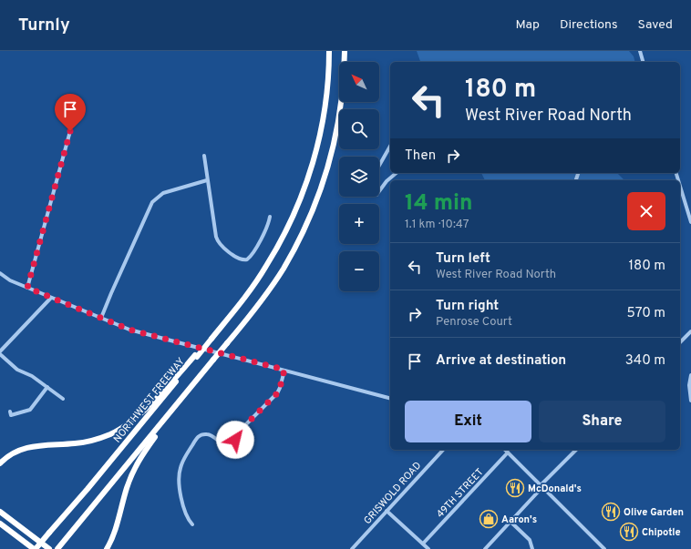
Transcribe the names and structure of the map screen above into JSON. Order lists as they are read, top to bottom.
{
  "streets": {
    "highway": ["NORTHWEST FREEWAY"],
    "street": ["GRISWOLD ROAD", "49TH STREET"]
  },
  "places": {
    "restaurant": ["McDonald's", "Olive Garden", "Chipotle"],
    "shop": ["Aaron's"]
  },
  "north": "top left",
  "page": {
    "header": "Turnly",
    "nav": ["Map", "Directions", "Saved"],
    "map_buttons": ["+", "−"],
    "turn": ["180 m", "West River Road North"],
    "then": "Then",
    "heading": ["14 min", "1.1 km · 10:47"],
    "list": [
      {
        "name": "Turn left",
        "note": "West River Road North",
        "value": "180 m"
      },
      {
        "name": "Turn right",
        "note": "Penrose Court",
        "value": "570 m"
      },
      {
        "name": "Arrive at destination",
        "value": "340 m"
      }
    ],
    "buttons": ["Exit", "Share"]
  }
}
